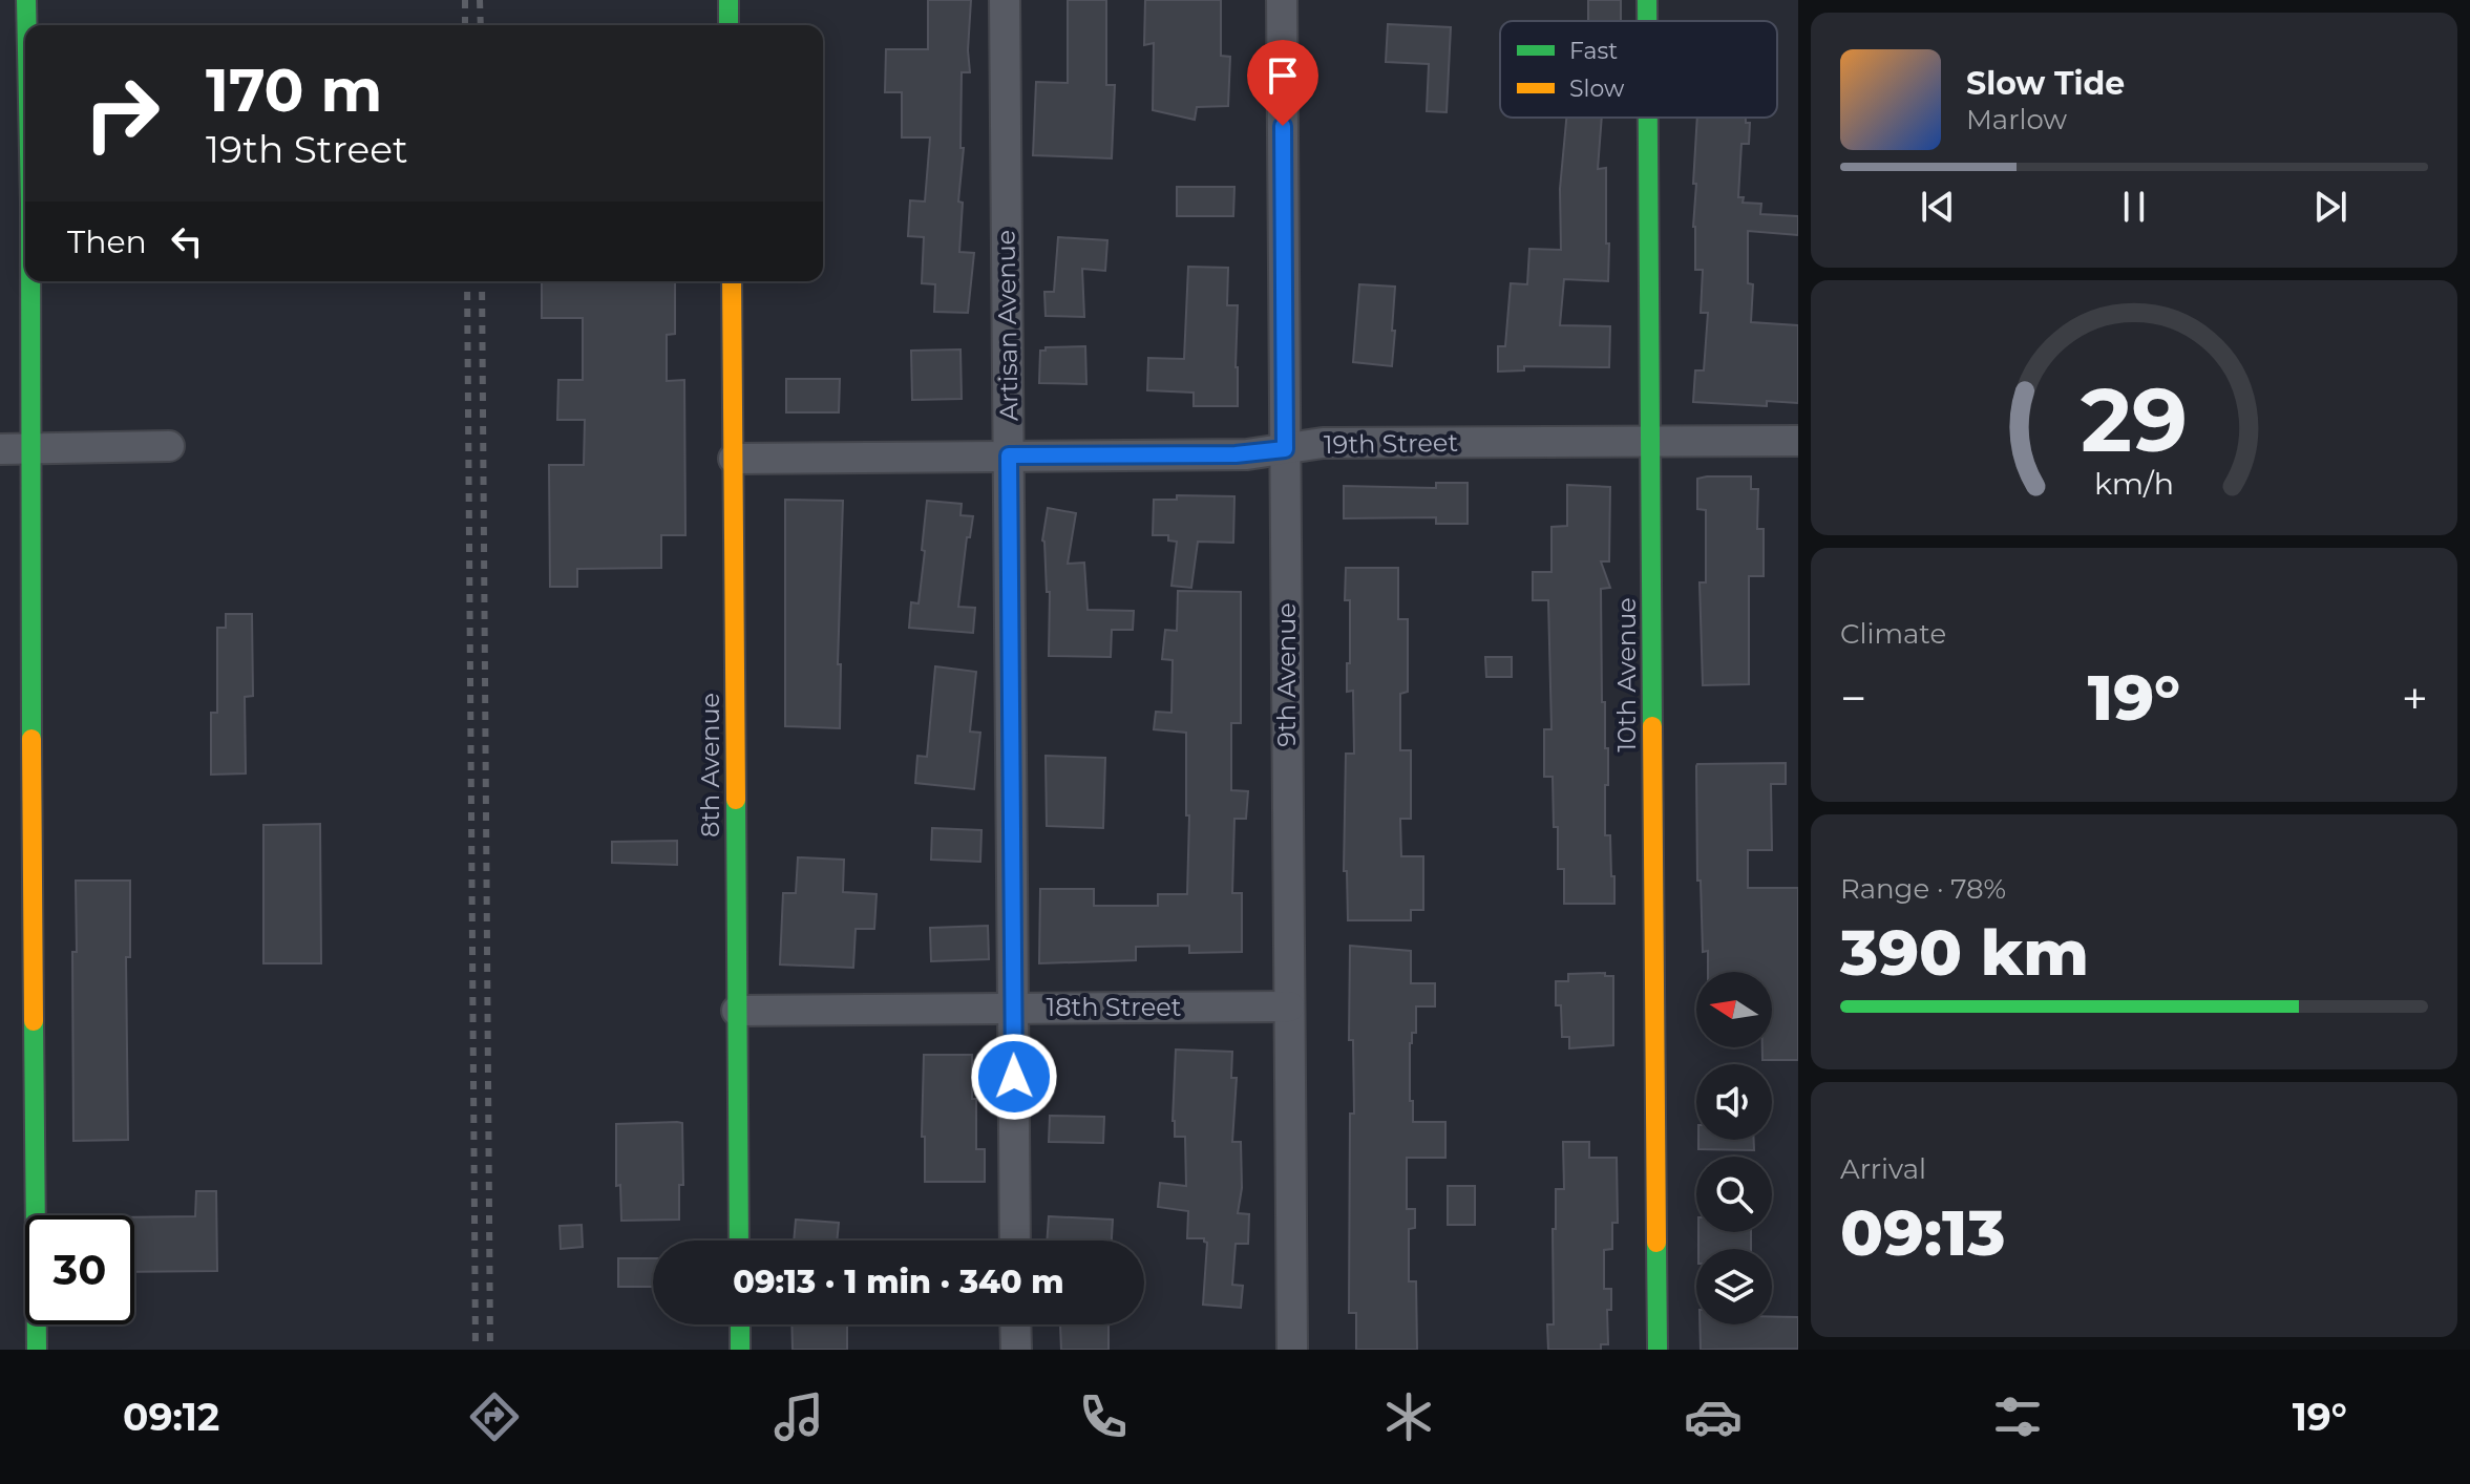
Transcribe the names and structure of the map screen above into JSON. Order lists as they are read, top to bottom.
{
  "streets": {
    "street": [
      "Artisan Avenue",
      "19th Street",
      "9th Avenue",
      "10th Avenue",
      "8th Avenue",
      "18th Street"
    ]
  },
  "crossings": [
    ["Artisan Avenue", "19th Street"],
    ["Artisan Avenue", "18th Street"],
    ["19th Street", "9th Avenue"],
    ["19th Street", "10th Avenue"],
    ["19th Street", "8th Avenue"],
    ["9th Avenue", "18th Street"],
    ["8th Avenue", "18th Street"]
  ],
  "legend": ["Fast", "Slow"],
  "north": "left",
  "page": {
    "turn": ["170 m", "19th Street"],
    "song": ["Slow Tide", "Marlow"],
    "then": "Then",
    "tile": [
      "Climate",
      ["Range · 78%", "390 km"],
      ["Arrival", "09:13"]
    ],
    "heat": ["−", "19°", "+"],
    "limit": "30",
    "trip": "09:13 · 1 min · 340 m",
    "tabs": ["09:12", "19°"],
    "gauge": ["29", "km/h"]
  }
}
